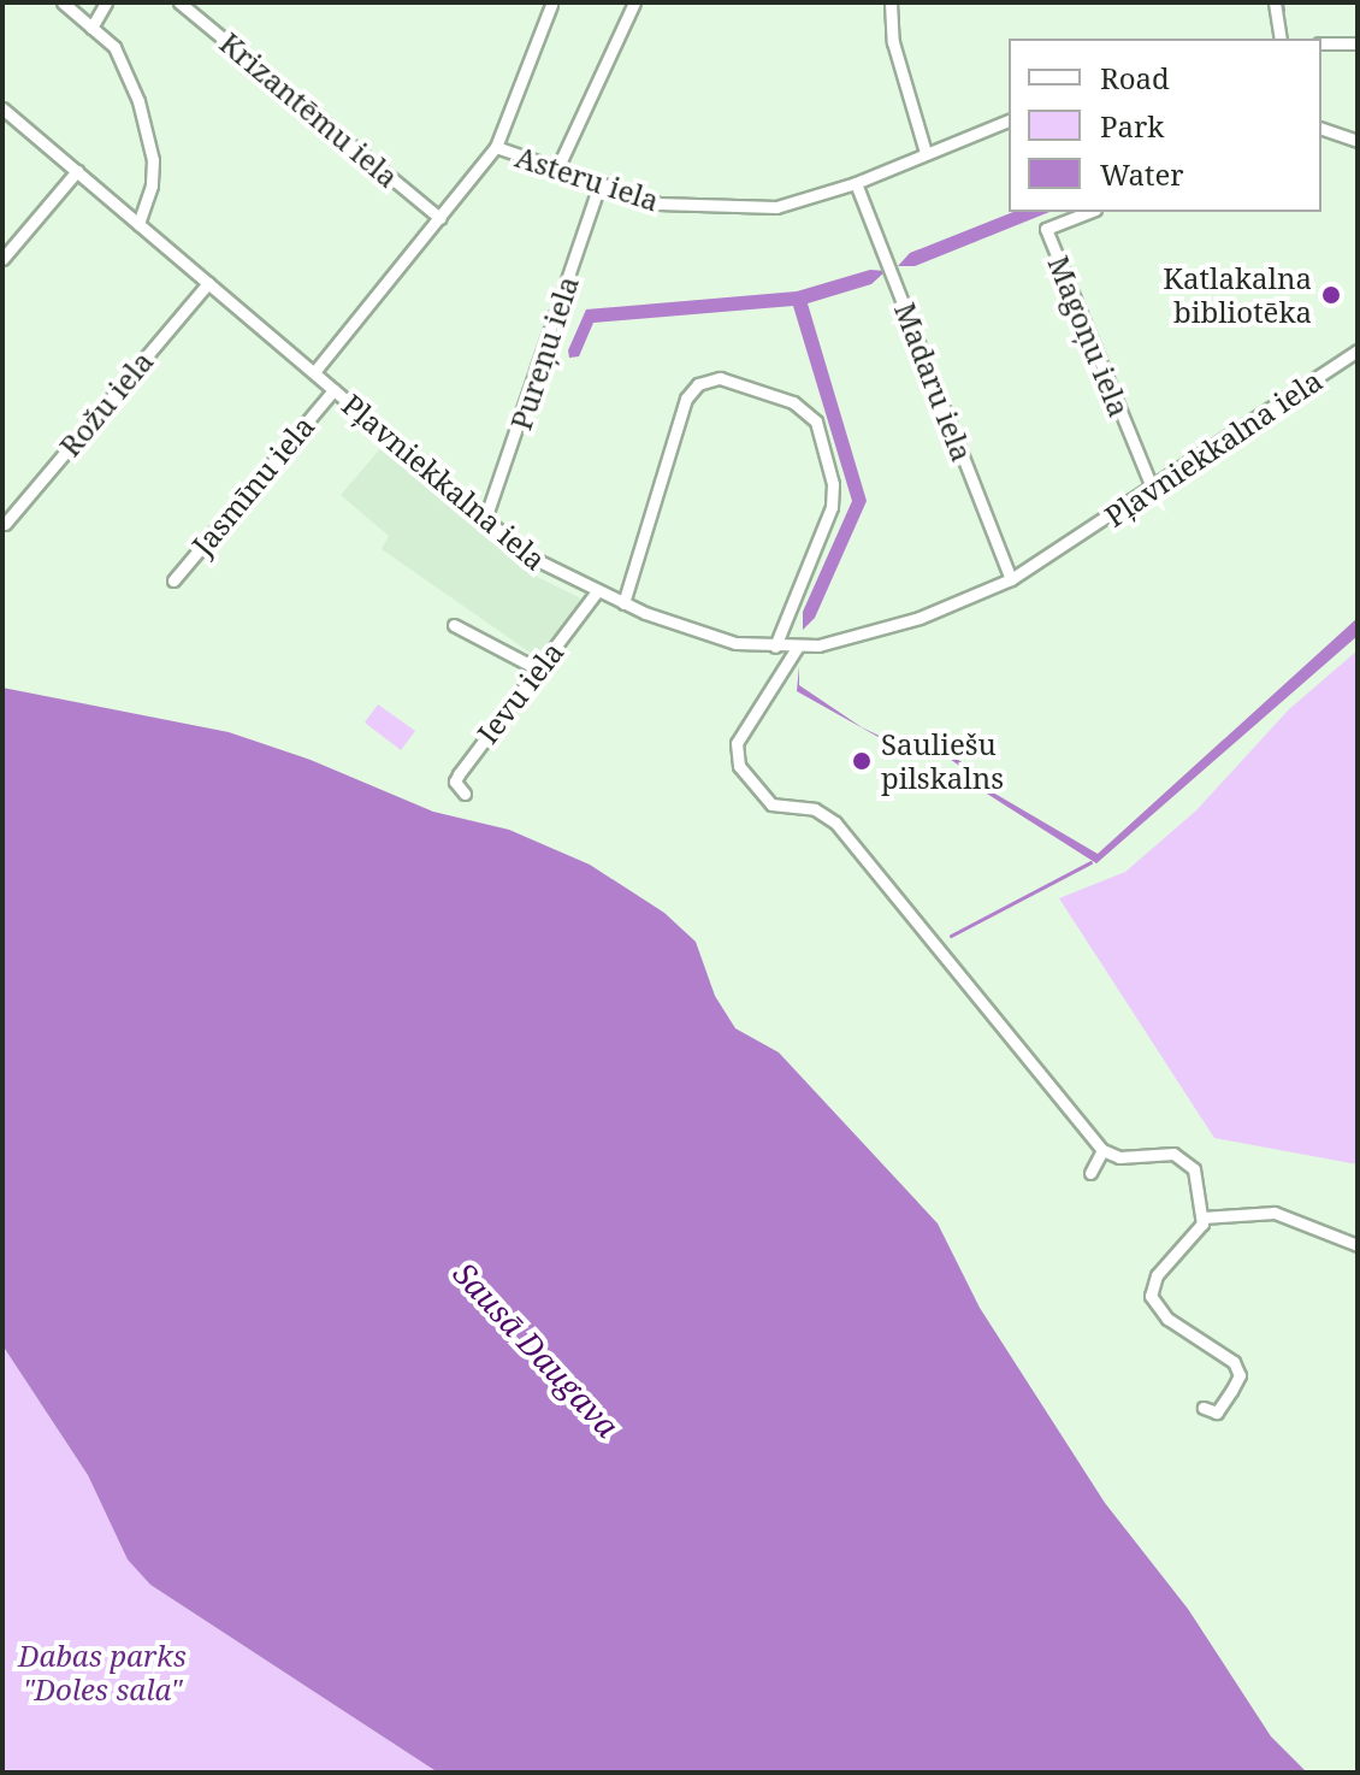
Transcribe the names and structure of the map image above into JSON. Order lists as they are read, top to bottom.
{
  "streets": {
    "street": [
      "Krizantēmu iela",
      "Asteru iela",
      "Magoņu iela",
      "Pureņu iela",
      "Madaru iela",
      "Rožu iela",
      "Pļavniekkalna iela",
      "Jasmīnu iela",
      "Ievu iela"
    ]
  },
  "crossings": [
    ["Krizantēmu iela", "Asteru iela"],
    ["Asteru iela", "Pureņu iela"],
    ["Asteru iela", "Madaru iela"],
    ["Asteru iela", "Pļavniekkalna iela"],
    ["Magoņu iela", "Pļavniekkalna iela"],
    ["Pureņu iela", "Pļavniekkalna iela"],
    ["Madaru iela", "Pļavniekkalna iela"],
    ["Rožu iela", "Pļavniekkalna iela"],
    ["Pļavniekkalna iela", "Jasmīnu iela"],
    ["Pļavniekkalna iela", "Ievu iela"]
  ],
  "water": ["Sausā Daugava"],
  "parks": ["Dabas parks \"Doles sala\""],
  "places": ["Katlakalna bibliotēka", "Sauliešu pilskalns"],
  "legend": ["Road", "Park", "Water"]
}
